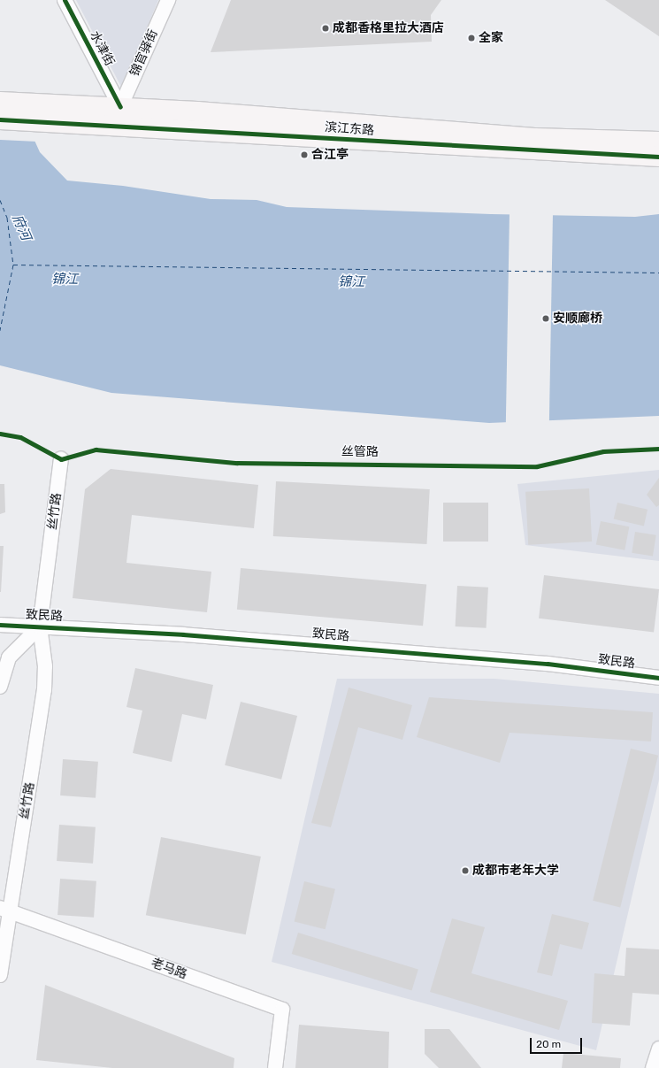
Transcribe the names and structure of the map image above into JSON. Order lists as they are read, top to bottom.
{
  "streets": {
    "main road": ["滨江东路"],
    "street": [
      "水津街",
      "锦官驿街",
      "丝竹路",
      "致民路",
      "老马路"
    ],
    "cycle path": ["丝管路"]
  },
  "crossings": [
    ["水津街", "锦官驿街"],
    ["水津街", "滨江东路"],
    ["锦官驿街", "滨江东路"],
    ["丝竹路", "致民路"],
    ["丝竹路", "老马路"]
  ],
  "water": ["府河", "锦江"],
  "places": [
    "成都香格里拉大酒店",
    "全家",
    "合江亭",
    "安顺廊桥",
    "成都市老年大学"
  ],
  "scale_bar": "20 m"
}
